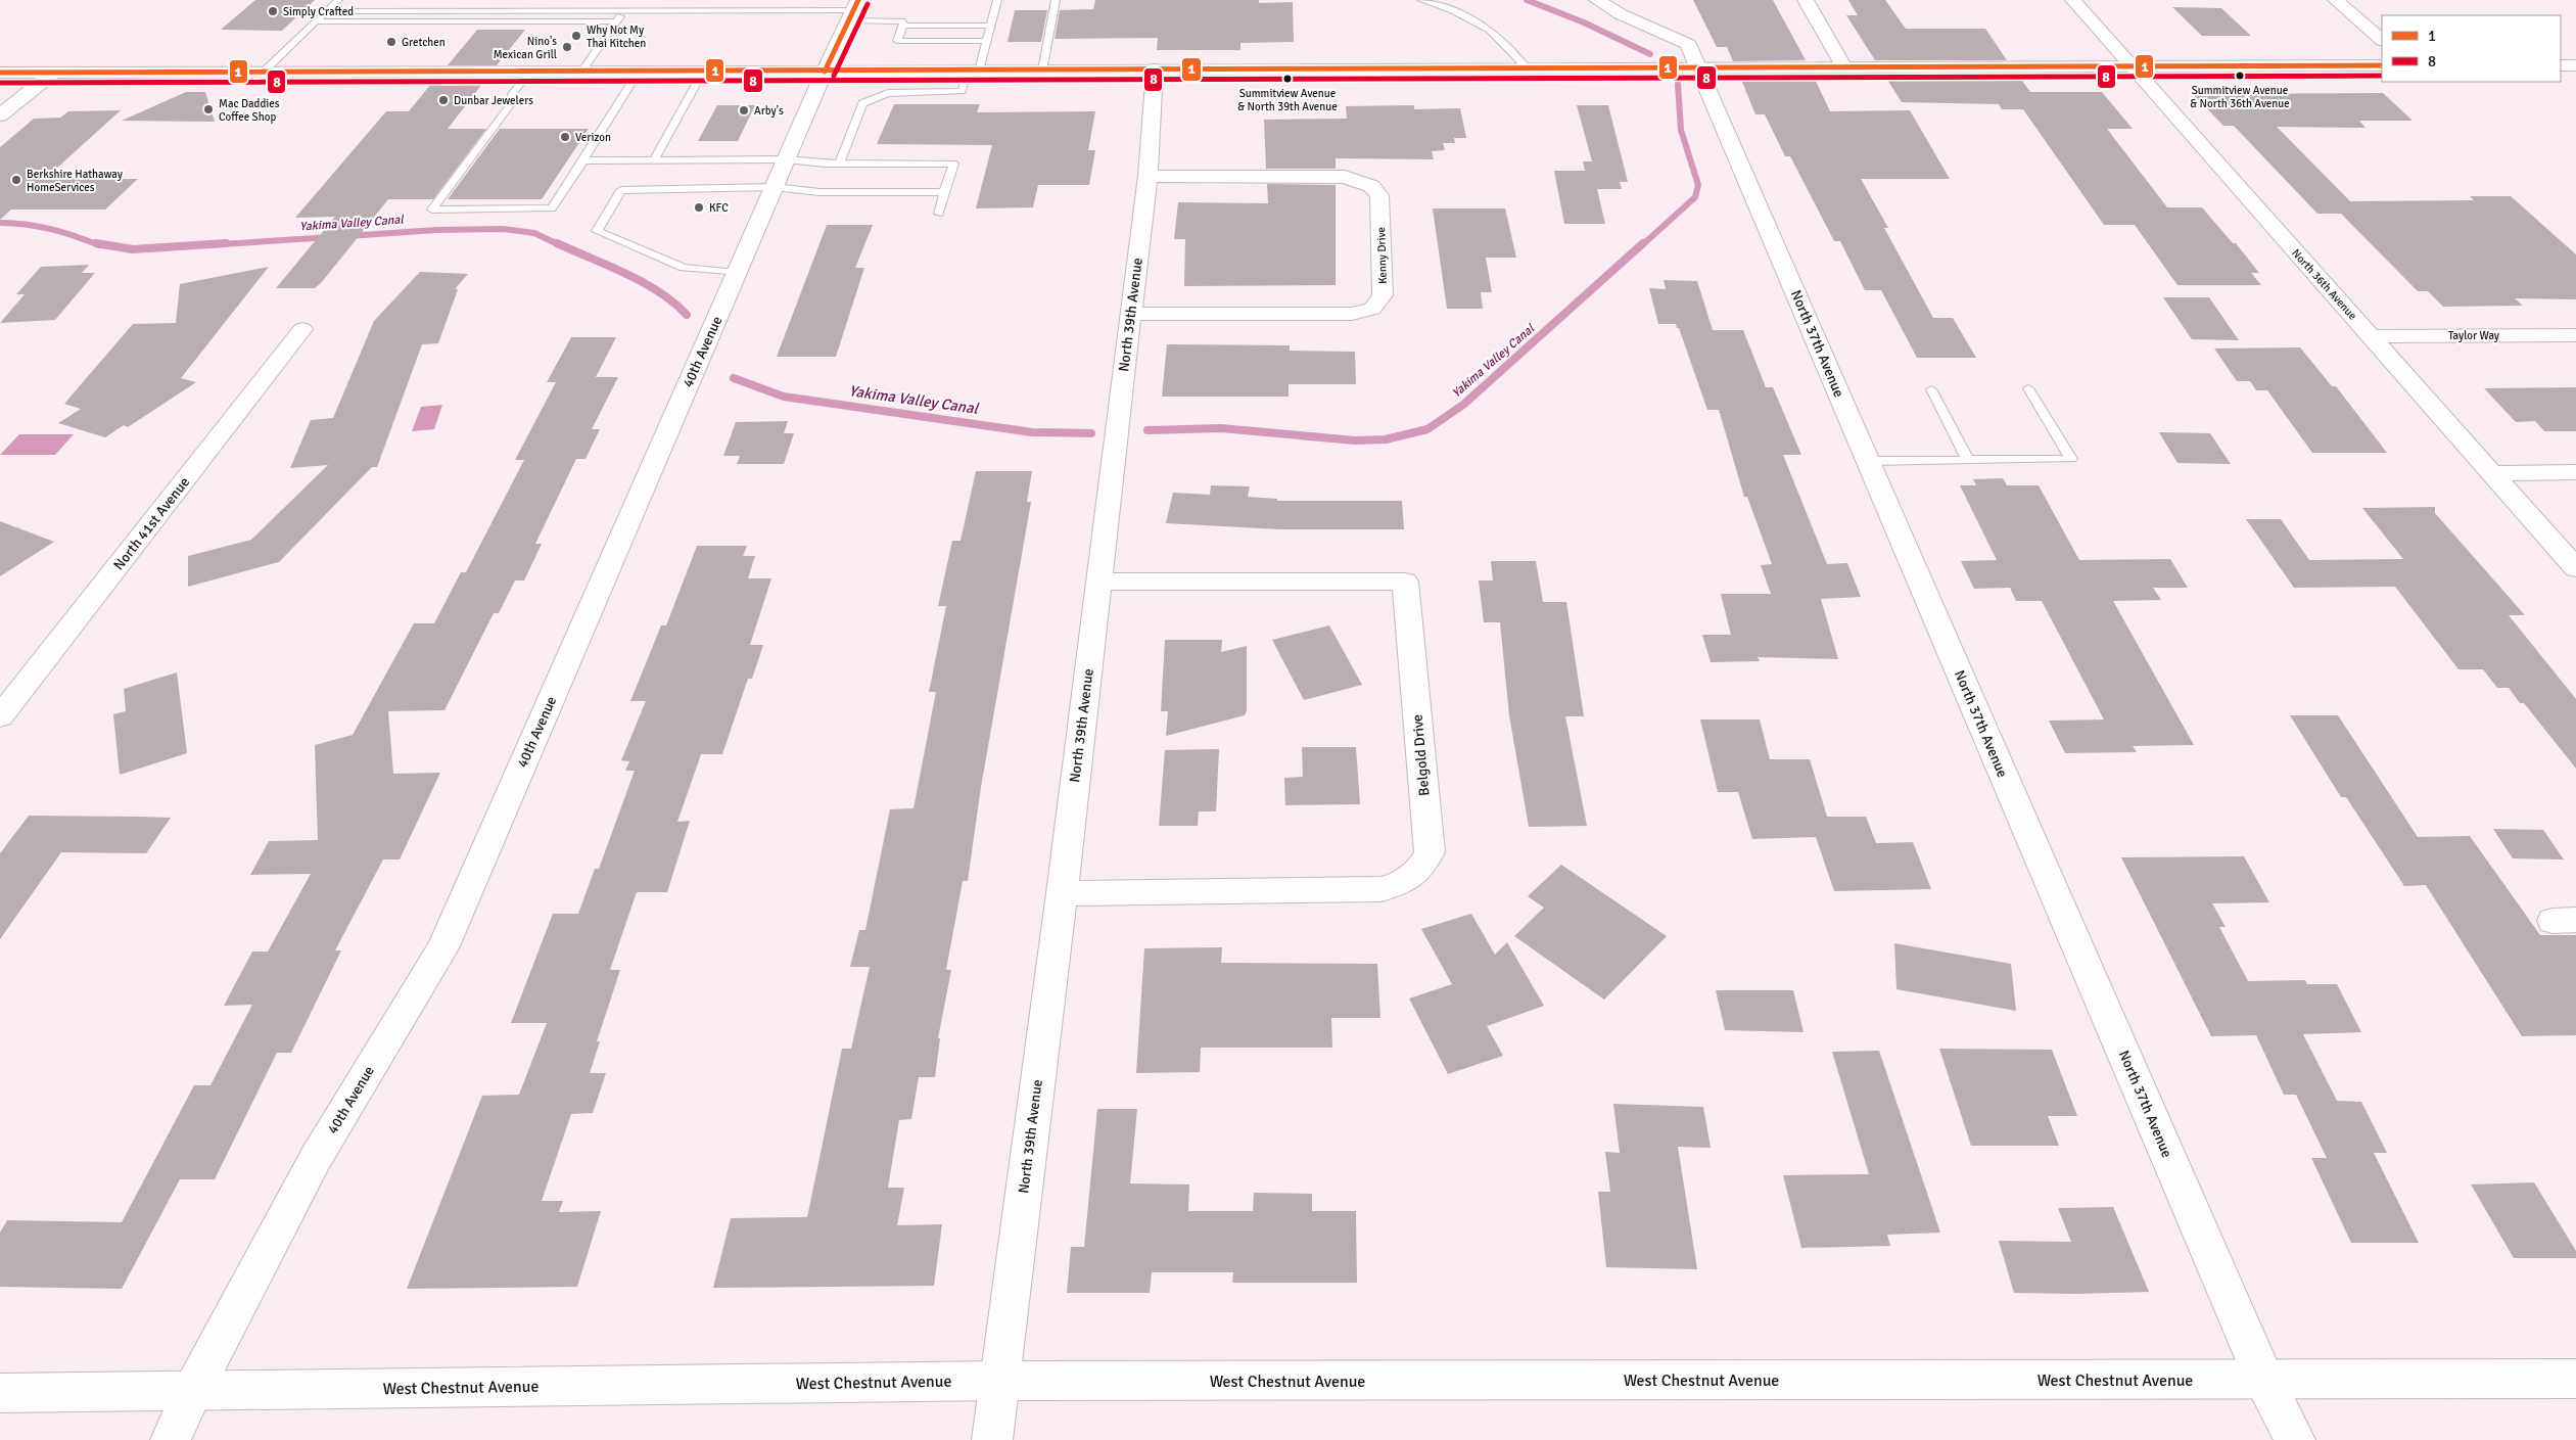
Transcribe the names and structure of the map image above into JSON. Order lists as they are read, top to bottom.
{
  "streets": {
    "street": [
      "Kenny Drive",
      "North 36th Avenue",
      "North 39th Avenue",
      "Taylor Way",
      "North 37th Avenue",
      "40th Avenue",
      "North 41st Avenue",
      "Belgold Drive",
      "West Chestnut Avenue"
    ]
  },
  "crossings": [
    ["Kenny Drive", "North 39th Avenue"],
    ["North 36th Avenue", "Taylor Way"],
    ["North 39th Avenue", "Belgold Drive"],
    ["North 39th Avenue", "West Chestnut Avenue"],
    ["North 37th Avenue", "West Chestnut Avenue"],
    ["40th Avenue", "West Chestnut Avenue"]
  ],
  "water": ["Yakima Valley Canal"],
  "places": [
    "Simply Crafted",
    "Why Not My Thai Kitchen",
    "Gretchen",
    "Nino's Mexican Grill",
    "Summitview Avenue & North 36th Avenue",
    "Summitview Avenue & North 39th Avenue",
    "Dunbar Jewelers",
    "Mac Daddies Coffee Shop",
    "Arby's",
    "Verizon",
    "Berkshire Hathaway HomeServices",
    "KFC"
  ],
  "lines": ["transit line 1", "transit line 8"],
  "legend": ["1", "8"]
}
